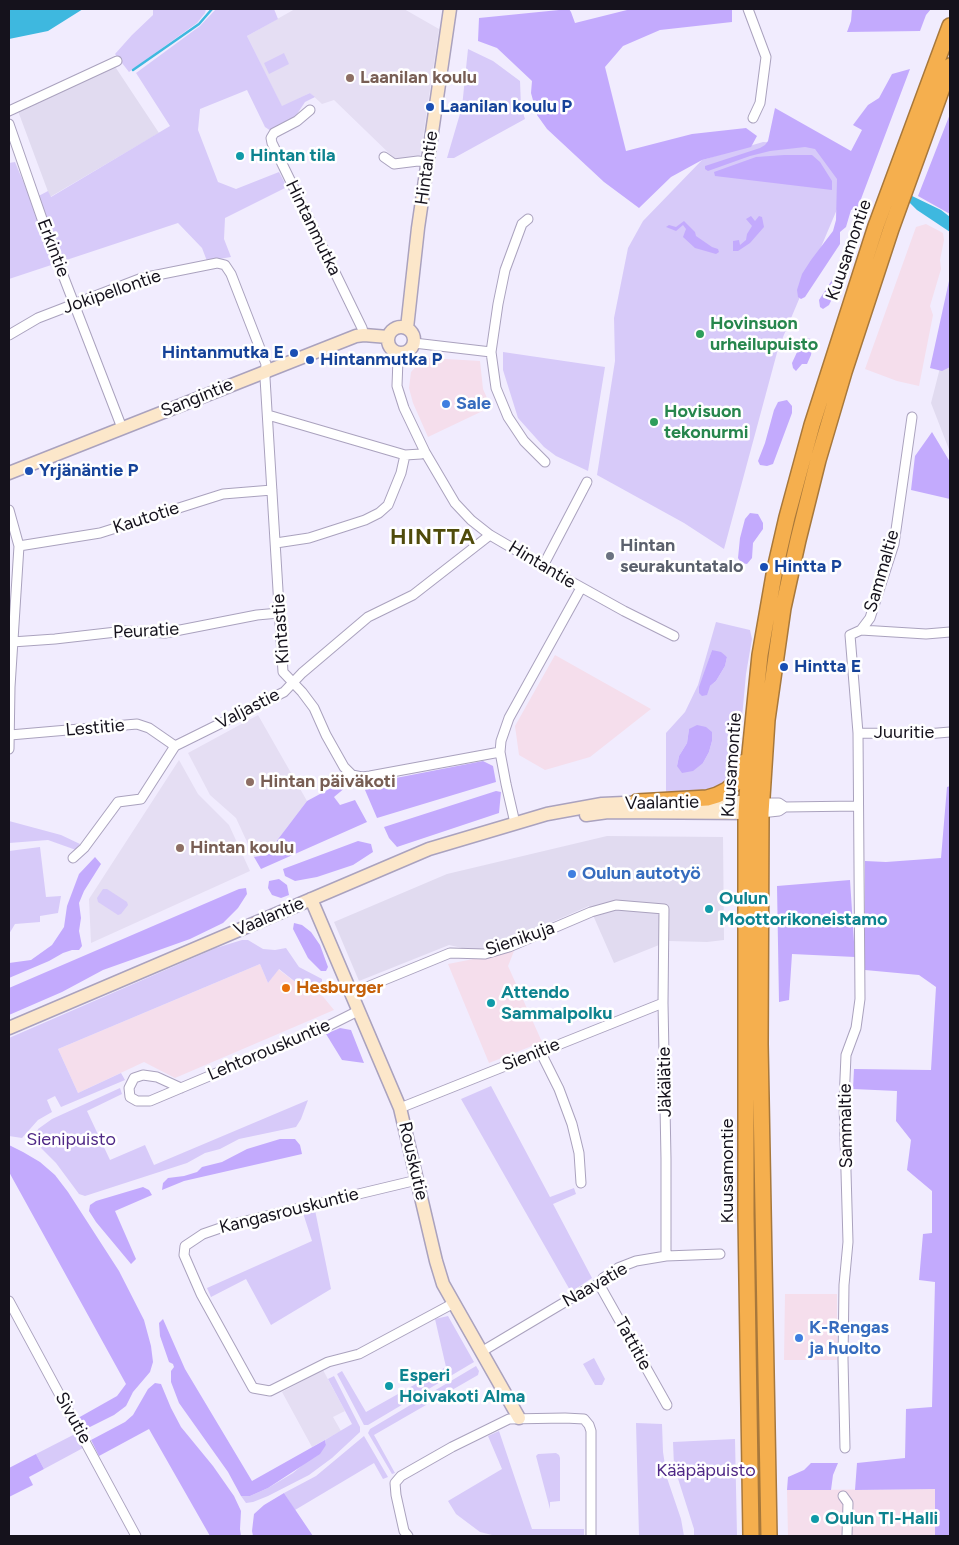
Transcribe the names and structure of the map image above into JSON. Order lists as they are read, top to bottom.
{
  "streets": {
    "highway": ["Kuusamontie"],
    "street": [
      "Hintantie",
      "Hintanmutka",
      "Erkintie",
      "Jokipellontie",
      "Sangintie",
      "Kautotie",
      "Sammaltie",
      "Kintastie",
      "Peuratie",
      "Valjastie",
      "Lestitie",
      "Juuritie",
      "Vaalantie",
      "Sienikuja",
      "Lehtorouskuntie",
      "Sienitie",
      "Jäkälätie",
      "Rouskutie",
      "Kangasrouskuntie",
      "Naavatie",
      "Tattitie",
      "Sivutie"
    ]
  },
  "crossings": [
    ["Hintantie", "Sangintie"],
    ["Hintantie", "Kintastie"],
    ["Hintantie", "Valjastie"],
    ["Hintantie", "Vaalantie"],
    ["Hintanmutka", "Sangintie"],
    ["Erkintie", "Jokipellontie"],
    ["Erkintie", "Sangintie"],
    ["Kuusamontie", "Vaalantie"],
    ["Jokipellontie", "Sangintie"],
    ["Jokipellontie", "Kintastie"],
    ["Sangintie", "Kintastie"],
    ["Kautotie", "Kintastie"],
    ["Sammaltie", "Juuritie"],
    ["Kintastie", "Peuratie"],
    ["Kintastie", "Valjastie"],
    ["Valjastie", "Lestitie"],
    ["Vaalantie", "Rouskutie"],
    ["Sienikuja", "Jäkälätie"],
    ["Sienikuja", "Rouskutie"],
    ["Lehtorouskuntie", "Rouskutie"],
    ["Sienitie", "Jäkälätie"],
    ["Sienitie", "Rouskutie"],
    ["Jäkälätie", "Naavatie"],
    ["Rouskutie", "Kangasrouskuntie"],
    ["Rouskutie", "Naavatie"],
    ["Naavatie", "Tattitie"]
  ],
  "districts": ["HINTTA"],
  "parks": ["Sienipuisto", "Kääpäpuisto"],
  "places": [
    "Laanilan koulu",
    "Laanilan koulu P",
    "Hintan tila",
    "Hovinsuon urheilupuisto",
    "Hintanmutka E",
    "Hintanmutka P",
    "Sale",
    "Hovisuon tekonurmi",
    "Yrjänäntie P",
    "Hintan seurakuntatalo",
    "Hintta P",
    "Hintta E",
    "Hintan päiväkoti",
    "Hintan koulu",
    "Oulun autotyö",
    "Oulun Moottorikoneistamo",
    "Hesburger",
    "Attendo Sammalpolku",
    "K-Rengas ja huolto",
    "Esperi Hoivakoti Alma",
    "Oulun TI-Halli"
  ]
}
